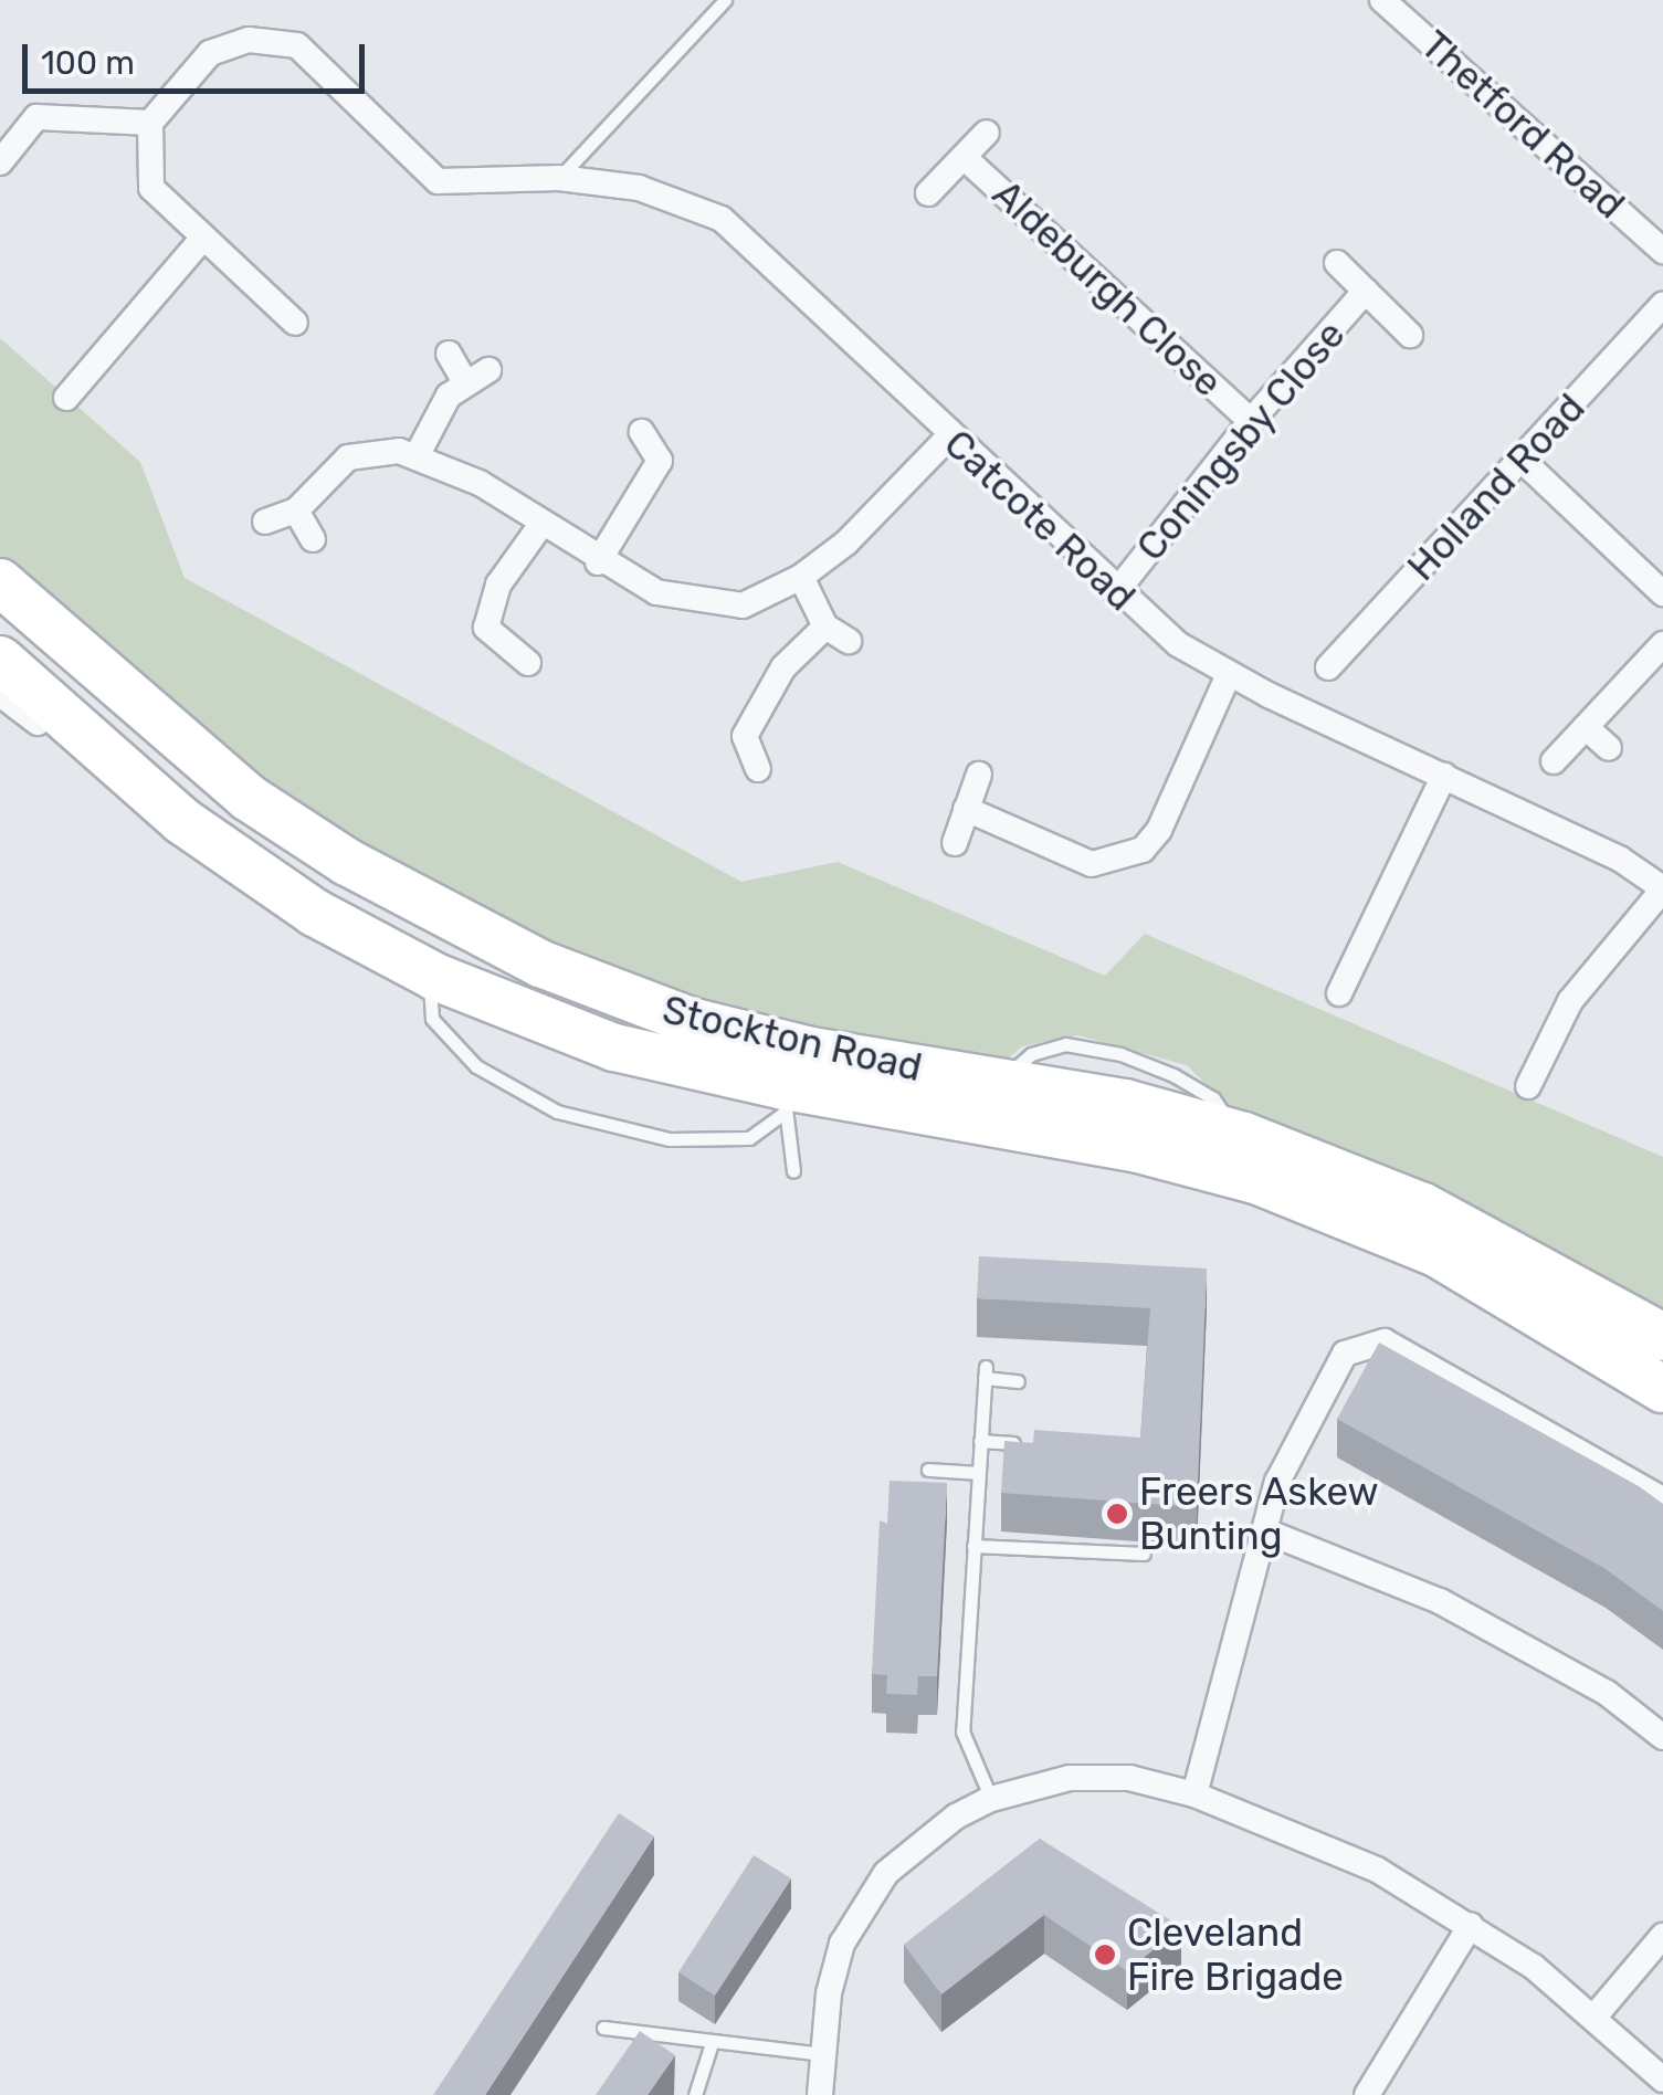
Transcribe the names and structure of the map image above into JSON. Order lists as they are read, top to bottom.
{
  "streets": {
    "highway": ["Stockton Road"],
    "street": [
      "Thetford Road",
      "Aldeburgh Close",
      "Coningsby Close",
      "Holland Road",
      "Catcote Road"
    ]
  },
  "crossings": [
    ["Aldeburgh Close", "Coningsby Close"],
    ["Coningsby Close", "Catcote Road"]
  ],
  "places": ["Freers Askew Bunting", "Cleveland Fire Brigade"],
  "scale_bar": "100 m"
}
